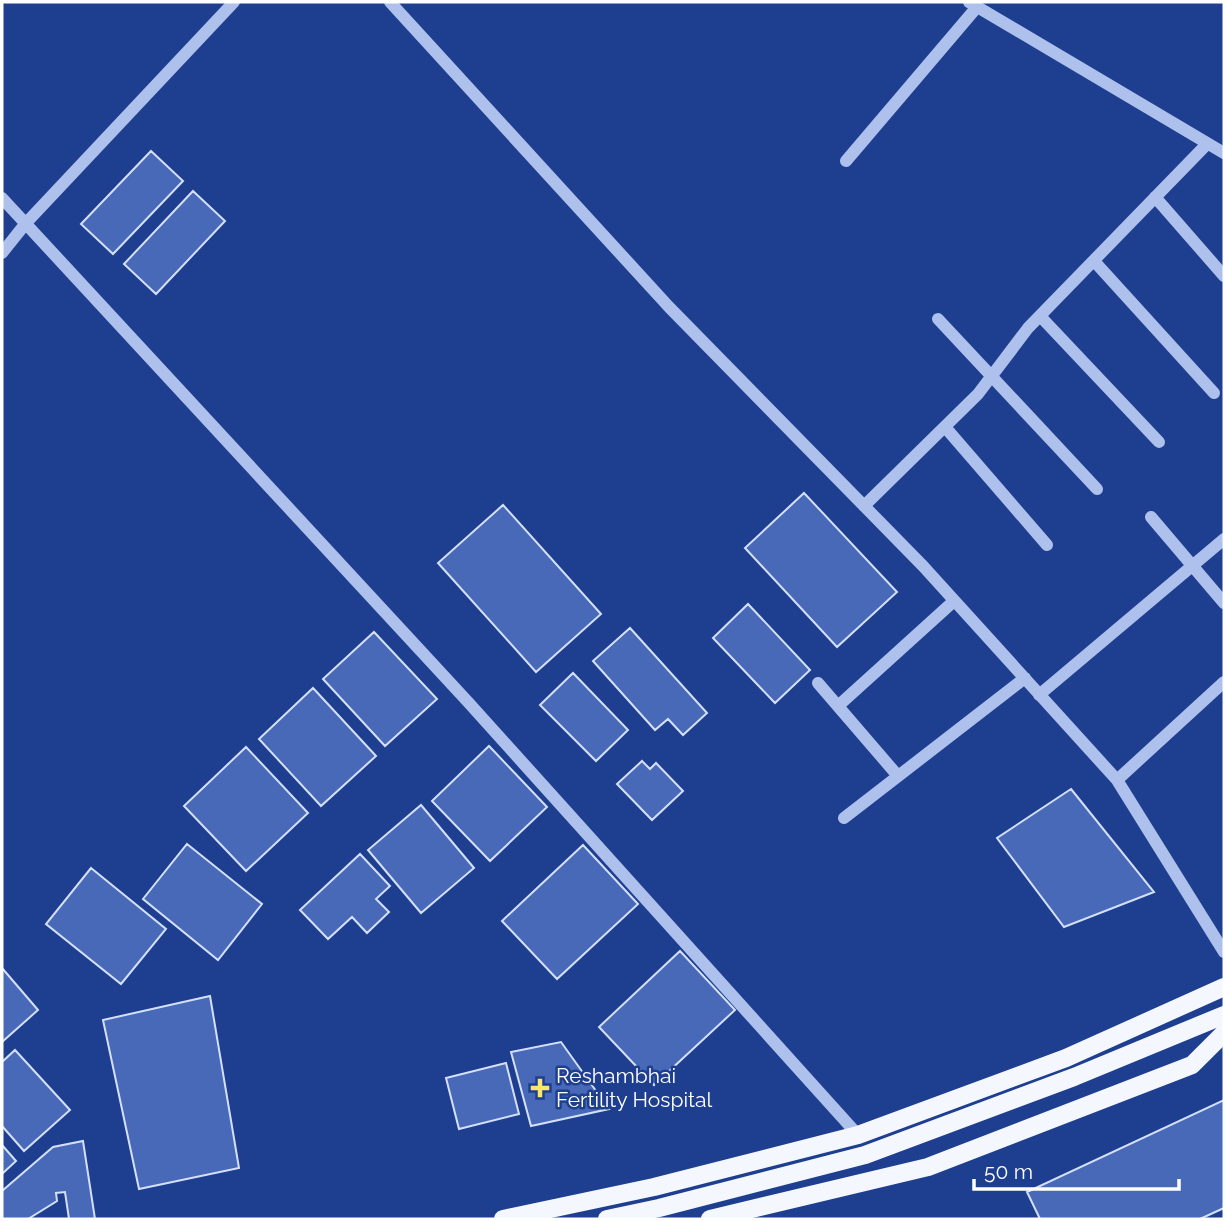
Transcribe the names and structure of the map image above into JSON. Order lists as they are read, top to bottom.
{
  "places": {
    "health": ["Reshambhai Fertility Hospital"]
  },
  "scale_bar": "50 m"
}
